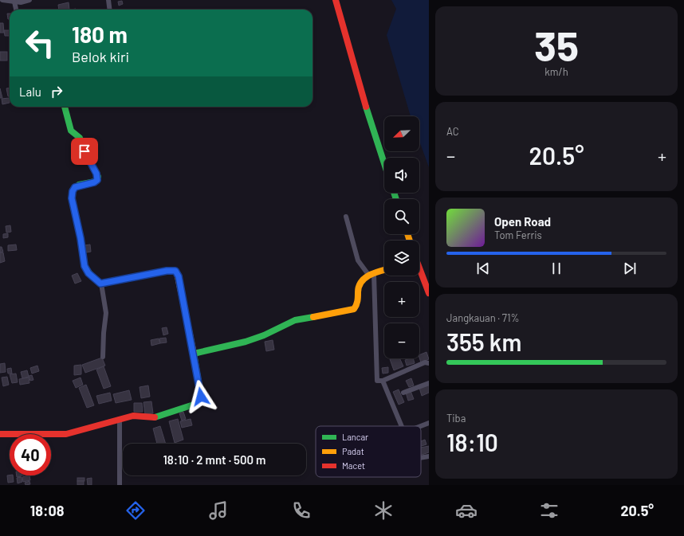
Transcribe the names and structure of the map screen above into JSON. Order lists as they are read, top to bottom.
{
  "legend": ["Lancar", "Padat", "Macet"],
  "north": "bottom left",
  "page": {
    "tile": [
      ["35", "km/h"],
      "AC",
      ["Jangkauan · 71%", "355 km"],
      ["Tiba", "18:10"]
    ],
    "turn": ["180 m", "Belok kiri"],
    "then": "Lalu",
    "map_buttons": ["+", "−"],
    "heat": ["−", "20.5°", "+"],
    "song": ["Open Road", "Tom Ferris"],
    "limit": "40",
    "trip": "18:10 · 2 mnt · 500 m",
    "tabs": ["18:08", "20.5°"]
  }
}
